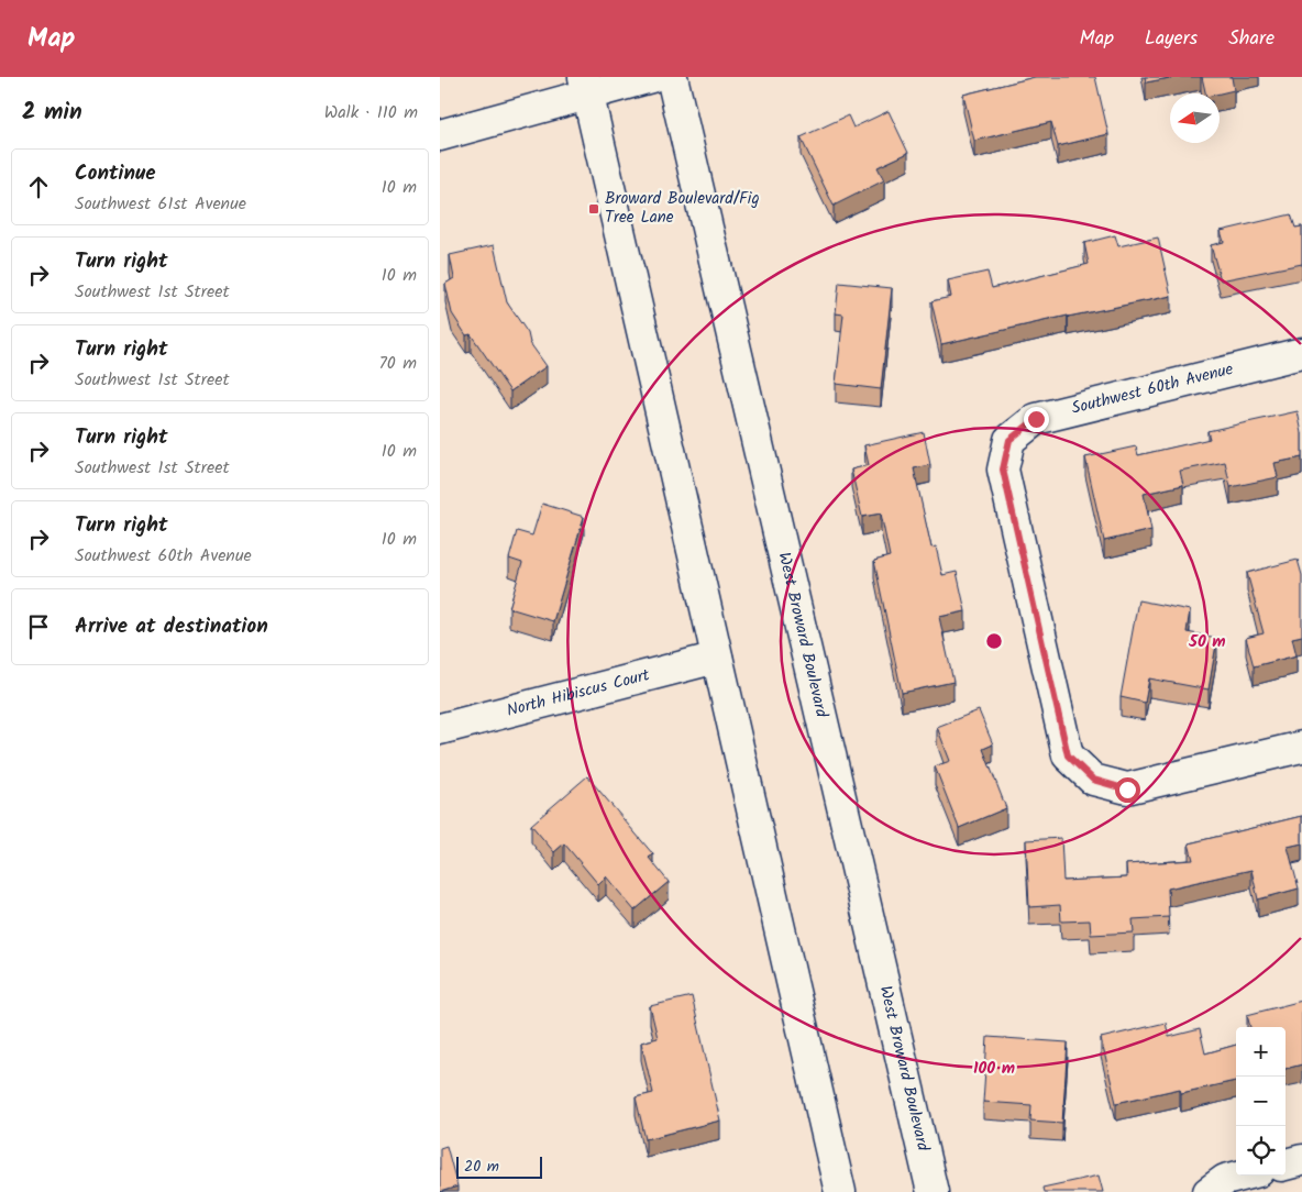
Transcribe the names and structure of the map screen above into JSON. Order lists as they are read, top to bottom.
{
  "streets": {
    "main road": ["Southwest 60th Avenue", "West Broward Boulevard", "North Hibiscus Court"]
  },
  "places": {
    "transit": ["Broward Boulevard/Fig Tree Lane"]
  },
  "scale_bar": "20 m",
  "north": "left",
  "page": {
    "header": "Map",
    "nav": ["Map", "Layers", "Share"],
    "heading": ["2 min", "Walk · 110 m"],
    "list": [
      ["Continue", "Southwest 61st Avenue", "10 m"],
      ["Turn right", "Southwest 1st Street", "10 m"],
      ["Turn right", "Southwest 1st Street", "70 m"],
      ["Turn right", "Southwest 1st Street", "10 m"],
      ["Turn right", "Southwest 60th Avenue", "10 m"],
      "Arrive at destination"
    ],
    "map_buttons": ["+", "−"],
    "scale": "20 m"
  },
  "rings": ["50 m", "100 m"]
}
